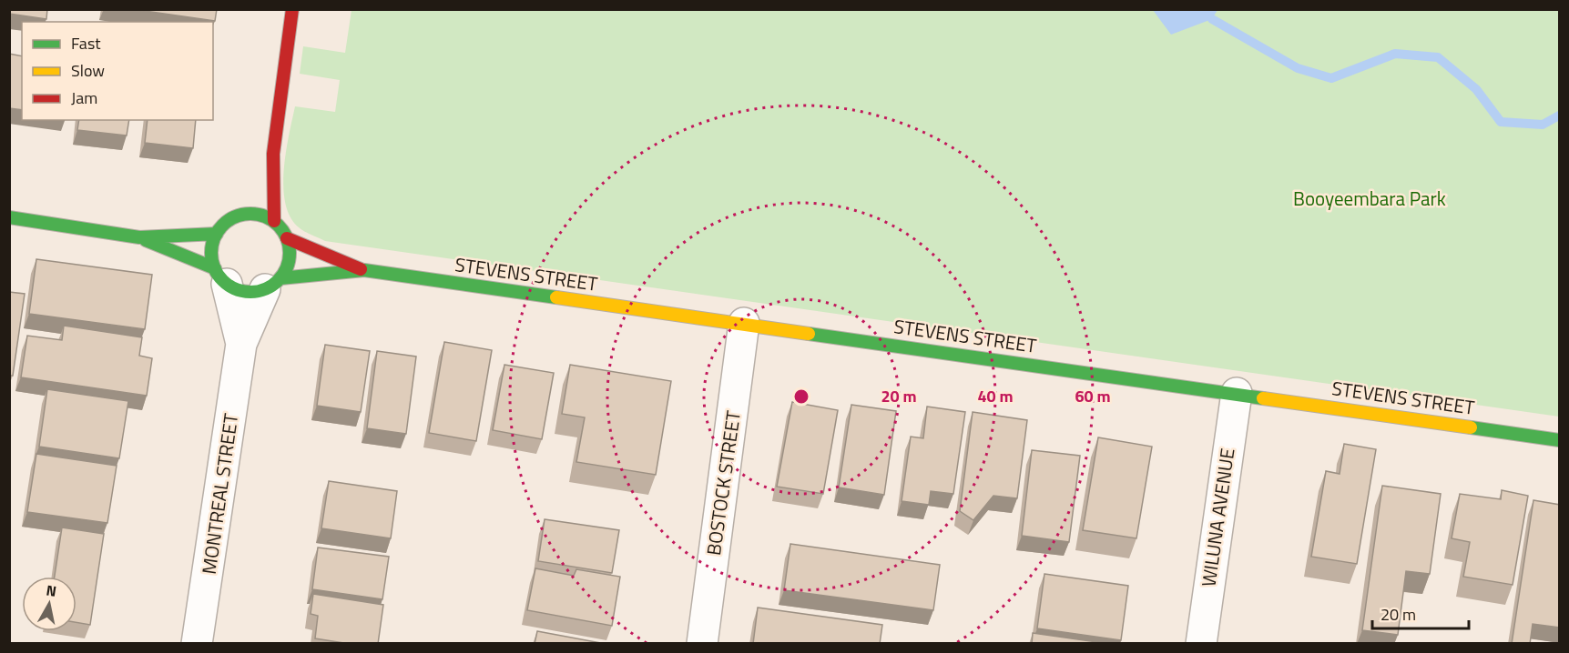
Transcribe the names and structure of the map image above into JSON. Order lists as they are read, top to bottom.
{
  "streets": {
    "street": [
      "STEVENS STREET",
      "BOSTOCK STREET",
      "MONTREAL STREET",
      "WILUNA AVENUE"
    ]
  },
  "crossings": [
    ["STEVENS STREET", "BOSTOCK STREET"],
    ["STEVENS STREET", "MONTREAL STREET"],
    ["STEVENS STREET", "WILUNA AVENUE"]
  ],
  "parks": ["Booyeembara Park"],
  "legend": ["Fast", "Slow", "Jam"],
  "scale_bar": "20 m",
  "north": "top",
  "rings": ["20 m", "40 m", "60 m"]
}
